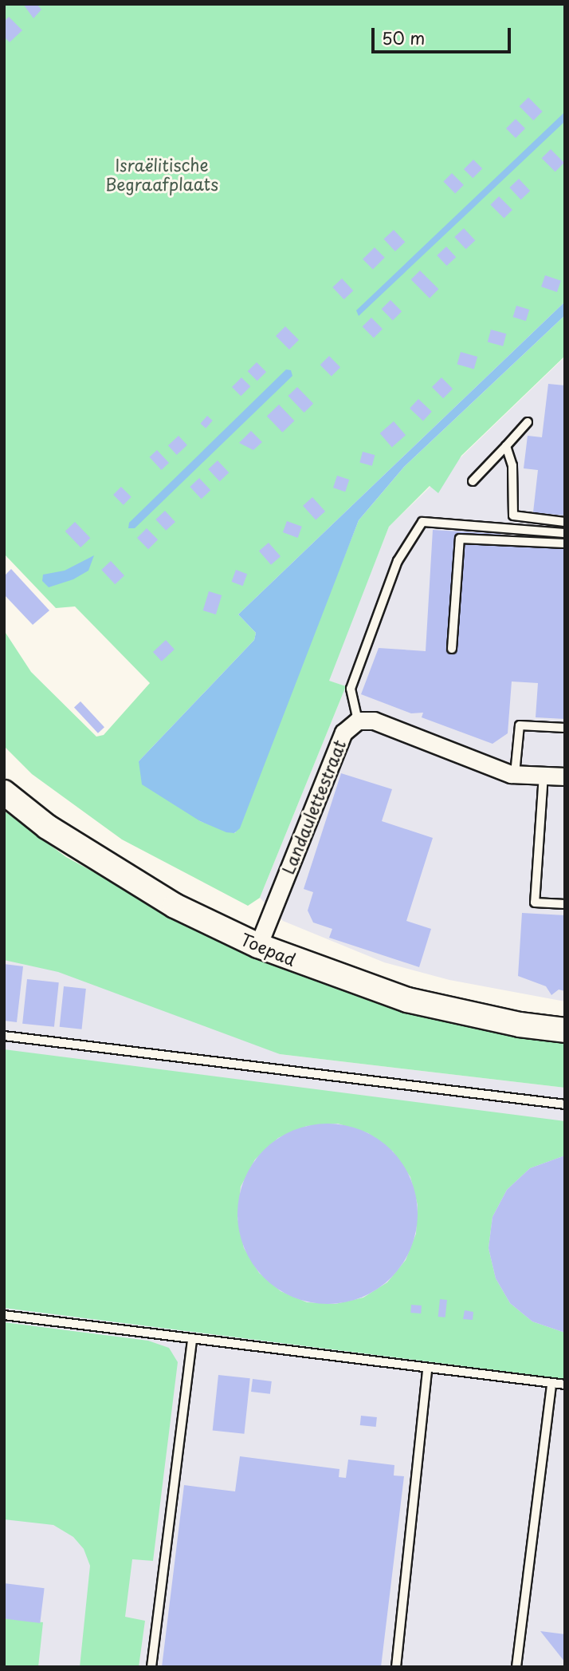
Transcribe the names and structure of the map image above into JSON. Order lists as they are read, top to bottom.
{
  "streets": {
    "street": ["Landaulettestraat", "Toepad"]
  },
  "crossings": [
    ["Landaulettestraat", "Toepad"]
  ],
  "parks": ["Israëlitische Begraafplaats"],
  "scale_bar": "50 m"
}
